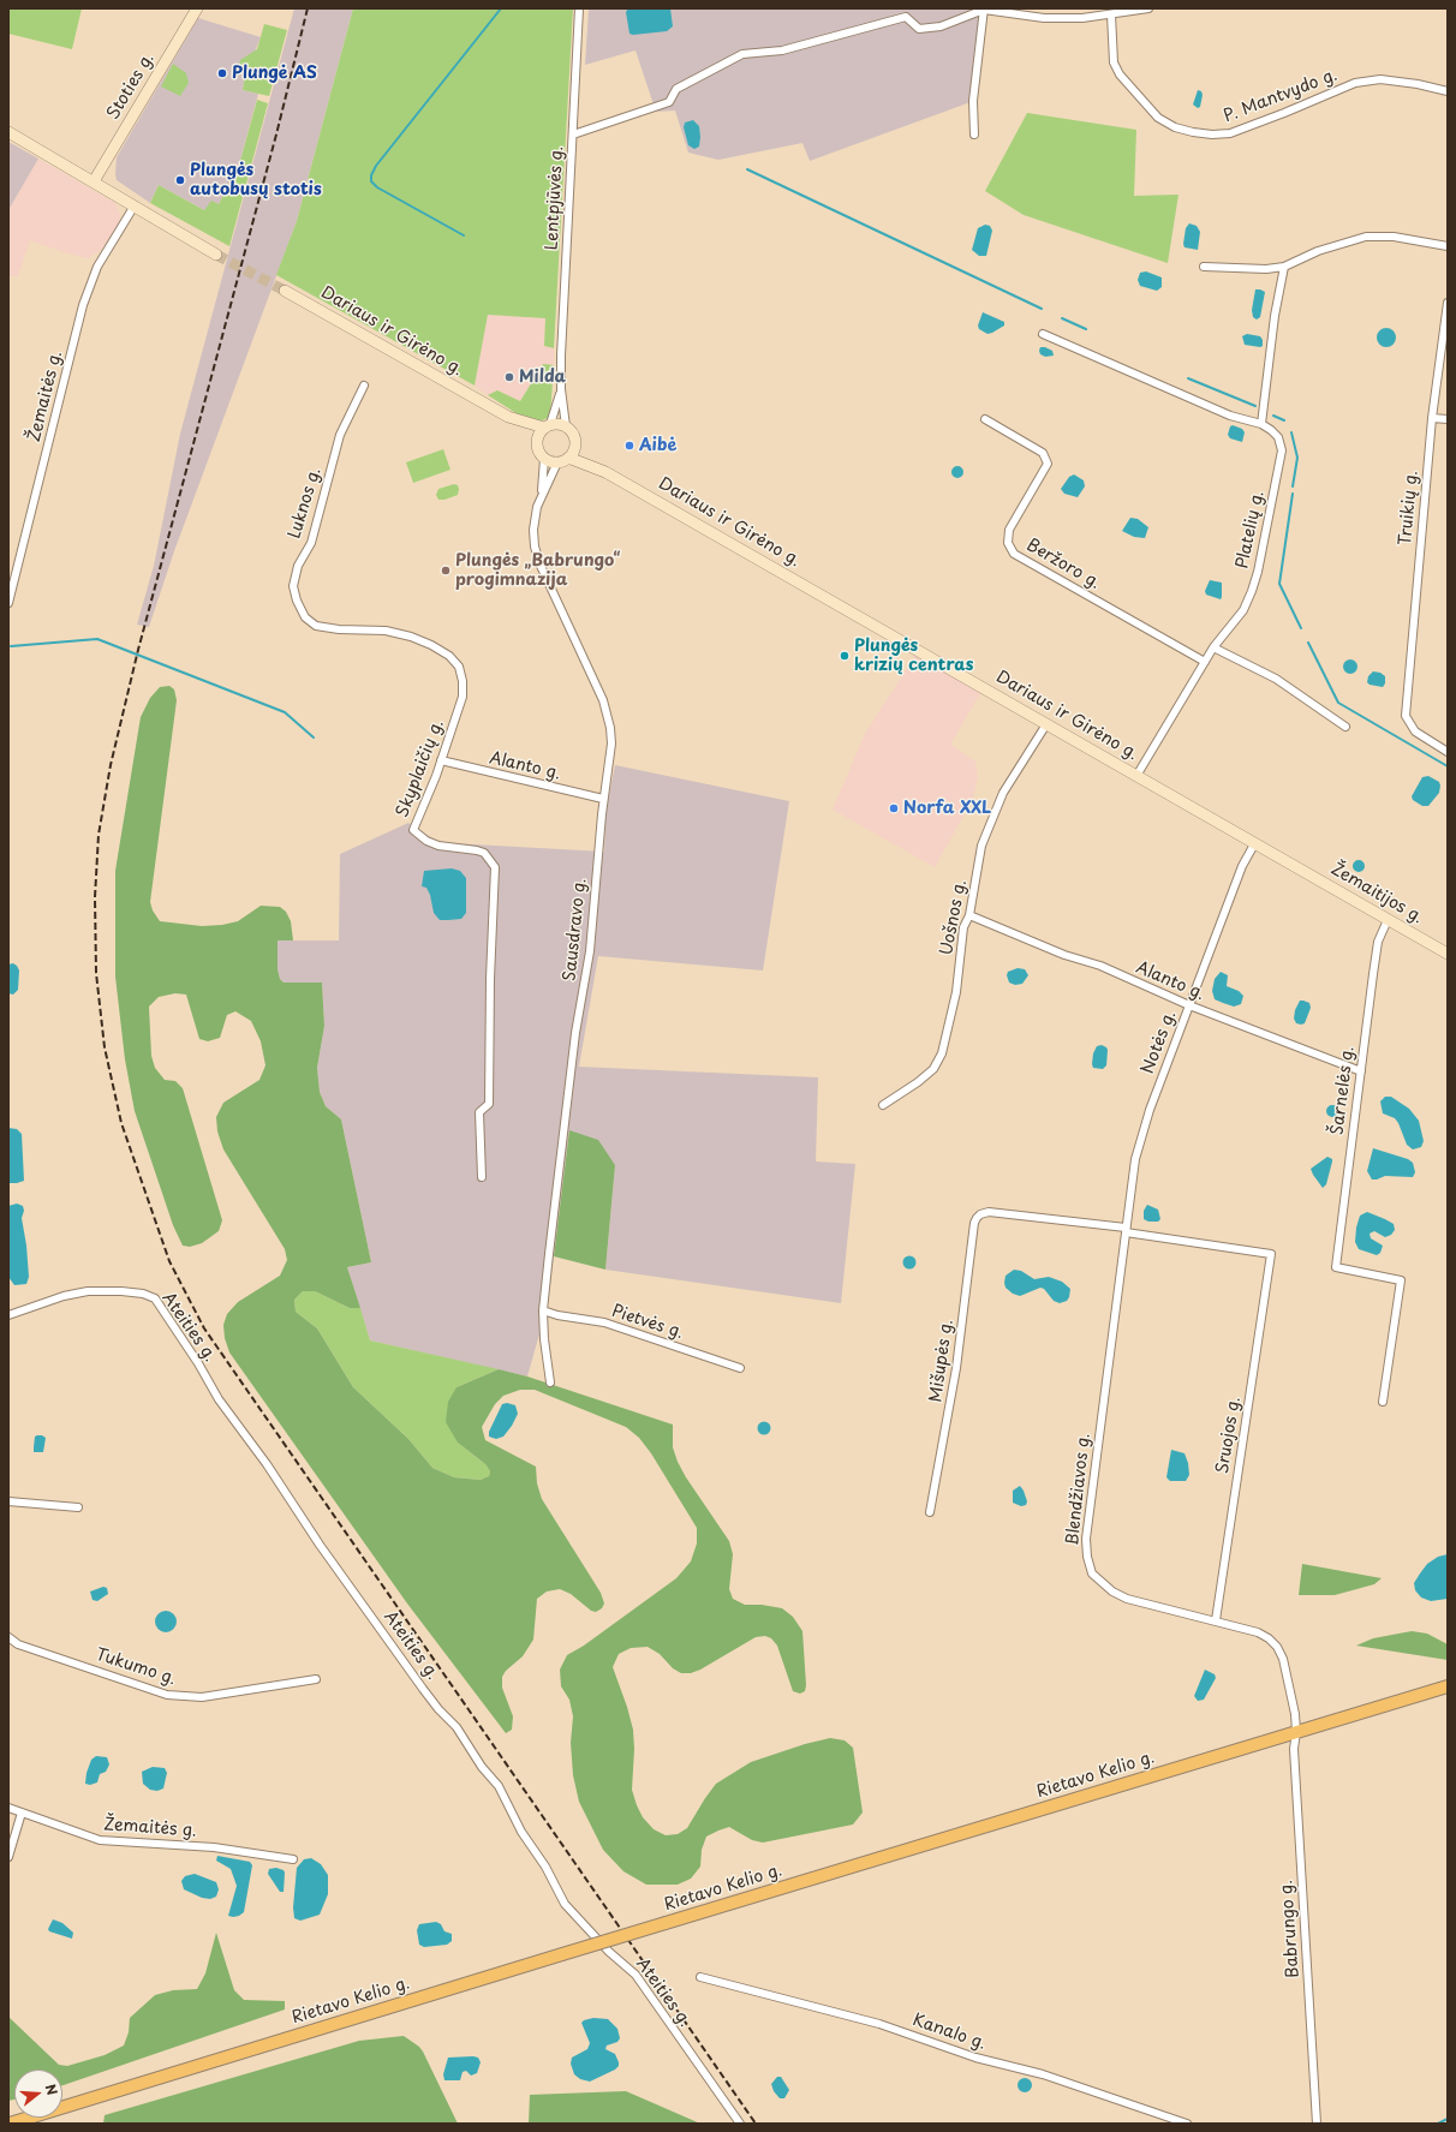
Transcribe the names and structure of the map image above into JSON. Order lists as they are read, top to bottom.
{
  "streets": {
    "main road": [
      "Stoties g.",
      "Dariaus ir Girėno g.",
      "Žemaitijos g.",
      "Rietavo Kelio g."
    ],
    "street": [
      "P. Mantvydo g.",
      "Lentpjūvės g.",
      "Žemaitės g.",
      "Luknos g.",
      "Truikių g.",
      "Platelių g.",
      "Beržoro g.",
      "Alanto g.",
      "Skyplaičių g.",
      "Uošnos g.",
      "Sausdravo g.",
      "Notės g.",
      "Šarnelės g.",
      "Pietvės g.",
      "Ateities g.",
      "Mišupės g.",
      "Sruojos g.",
      "Blendžiavos g.",
      "Tukumo g.",
      "Babrungo g.",
      "Kanalo g."
    ]
  },
  "crossings": [
    ["Lentpjūvės g.", "Dariaus ir Girėno g."],
    ["Lentpjūvės g.", "Sausdravo g."],
    ["Dariaus ir Girėno g.", "Platelių g."],
    ["Dariaus ir Girėno g.", "Žemaitijos g."],
    ["Dariaus ir Girėno g.", "Uošnos g."],
    ["Dariaus ir Girėno g.", "Sausdravo g."],
    ["Dariaus ir Girėno g.", "Notės g."],
    ["Luknos g.", "Skyplaičių g."],
    ["Platelių g.", "Beržoro g."],
    ["Alanto g.", "Skyplaičių g."],
    ["Alanto g.", "Uošnos g."],
    ["Alanto g.", "Sausdravo g."],
    ["Alanto g.", "Notės g."],
    ["Alanto g.", "Šarnelės g."],
    ["Žemaitijos g.", "Šarnelės g."],
    ["Sausdravo g.", "Pietvės g."],
    ["Notės g.", "Mišupės g."],
    ["Notės g.", "Sruojos g."],
    ["Notės g.", "Blendžiavos g."],
    ["Mišupės g.", "Sruojos g."],
    ["Mišupės g.", "Blendžiavos g."],
    ["Sruojos g.", "Blendžiavos g."],
    ["Blendžiavos g.", "Rietavo Kelio g."],
    ["Blendžiavos g.", "Babrungo g."],
    ["Rietavo Kelio g.", "Babrungo g."]
  ],
  "places": [
    "Plungė AS",
    "Plungės autobusų stotis",
    "Milda",
    "Aibė",
    "Plungės „Babrungo“ progimnazija",
    "Plungės krizių centras",
    "Norfa XXL"
  ],
  "north": "right"
}
